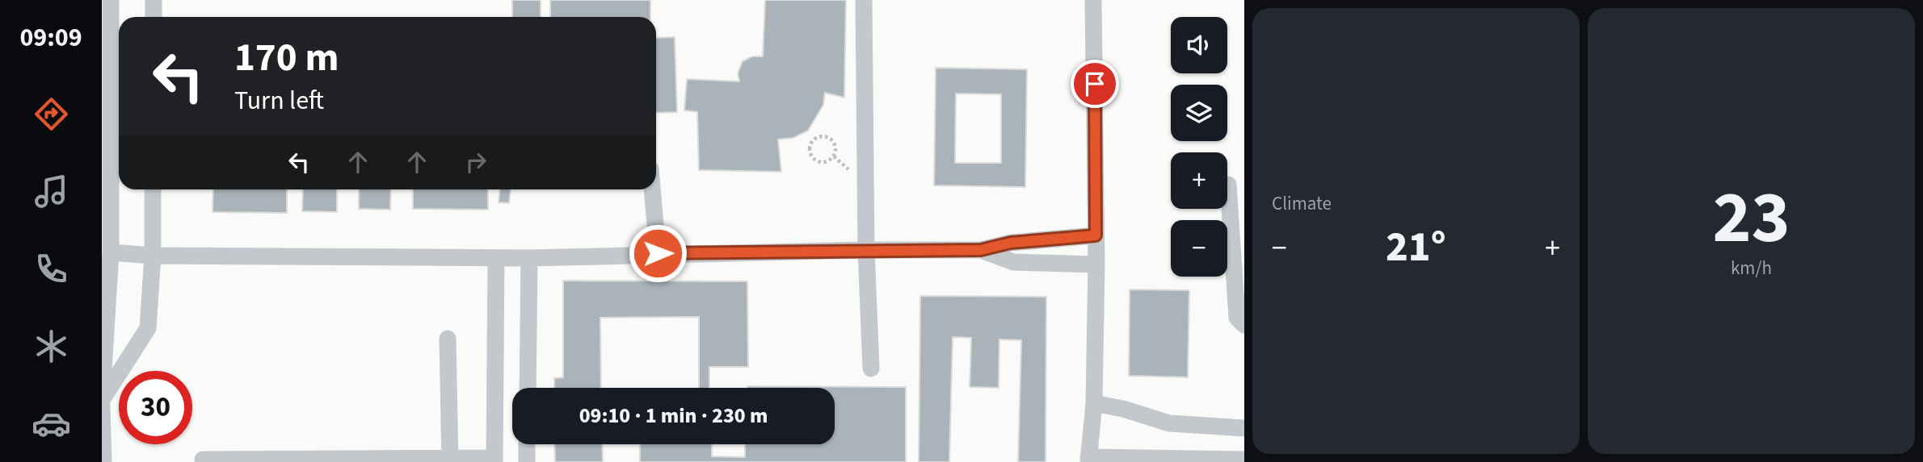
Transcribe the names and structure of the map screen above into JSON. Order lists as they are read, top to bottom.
{
  "page": {
    "tabs": "09:09",
    "tile": [
      "Climate",
      ["23", "km/h"]
    ],
    "map_buttons": ["+", "−"],
    "turn": ["170 m", "Turn left"],
    "heat": ["−", "21°", "+"],
    "limit": "30",
    "trip": "09:10 · 1 min · 230 m"
  }
}
